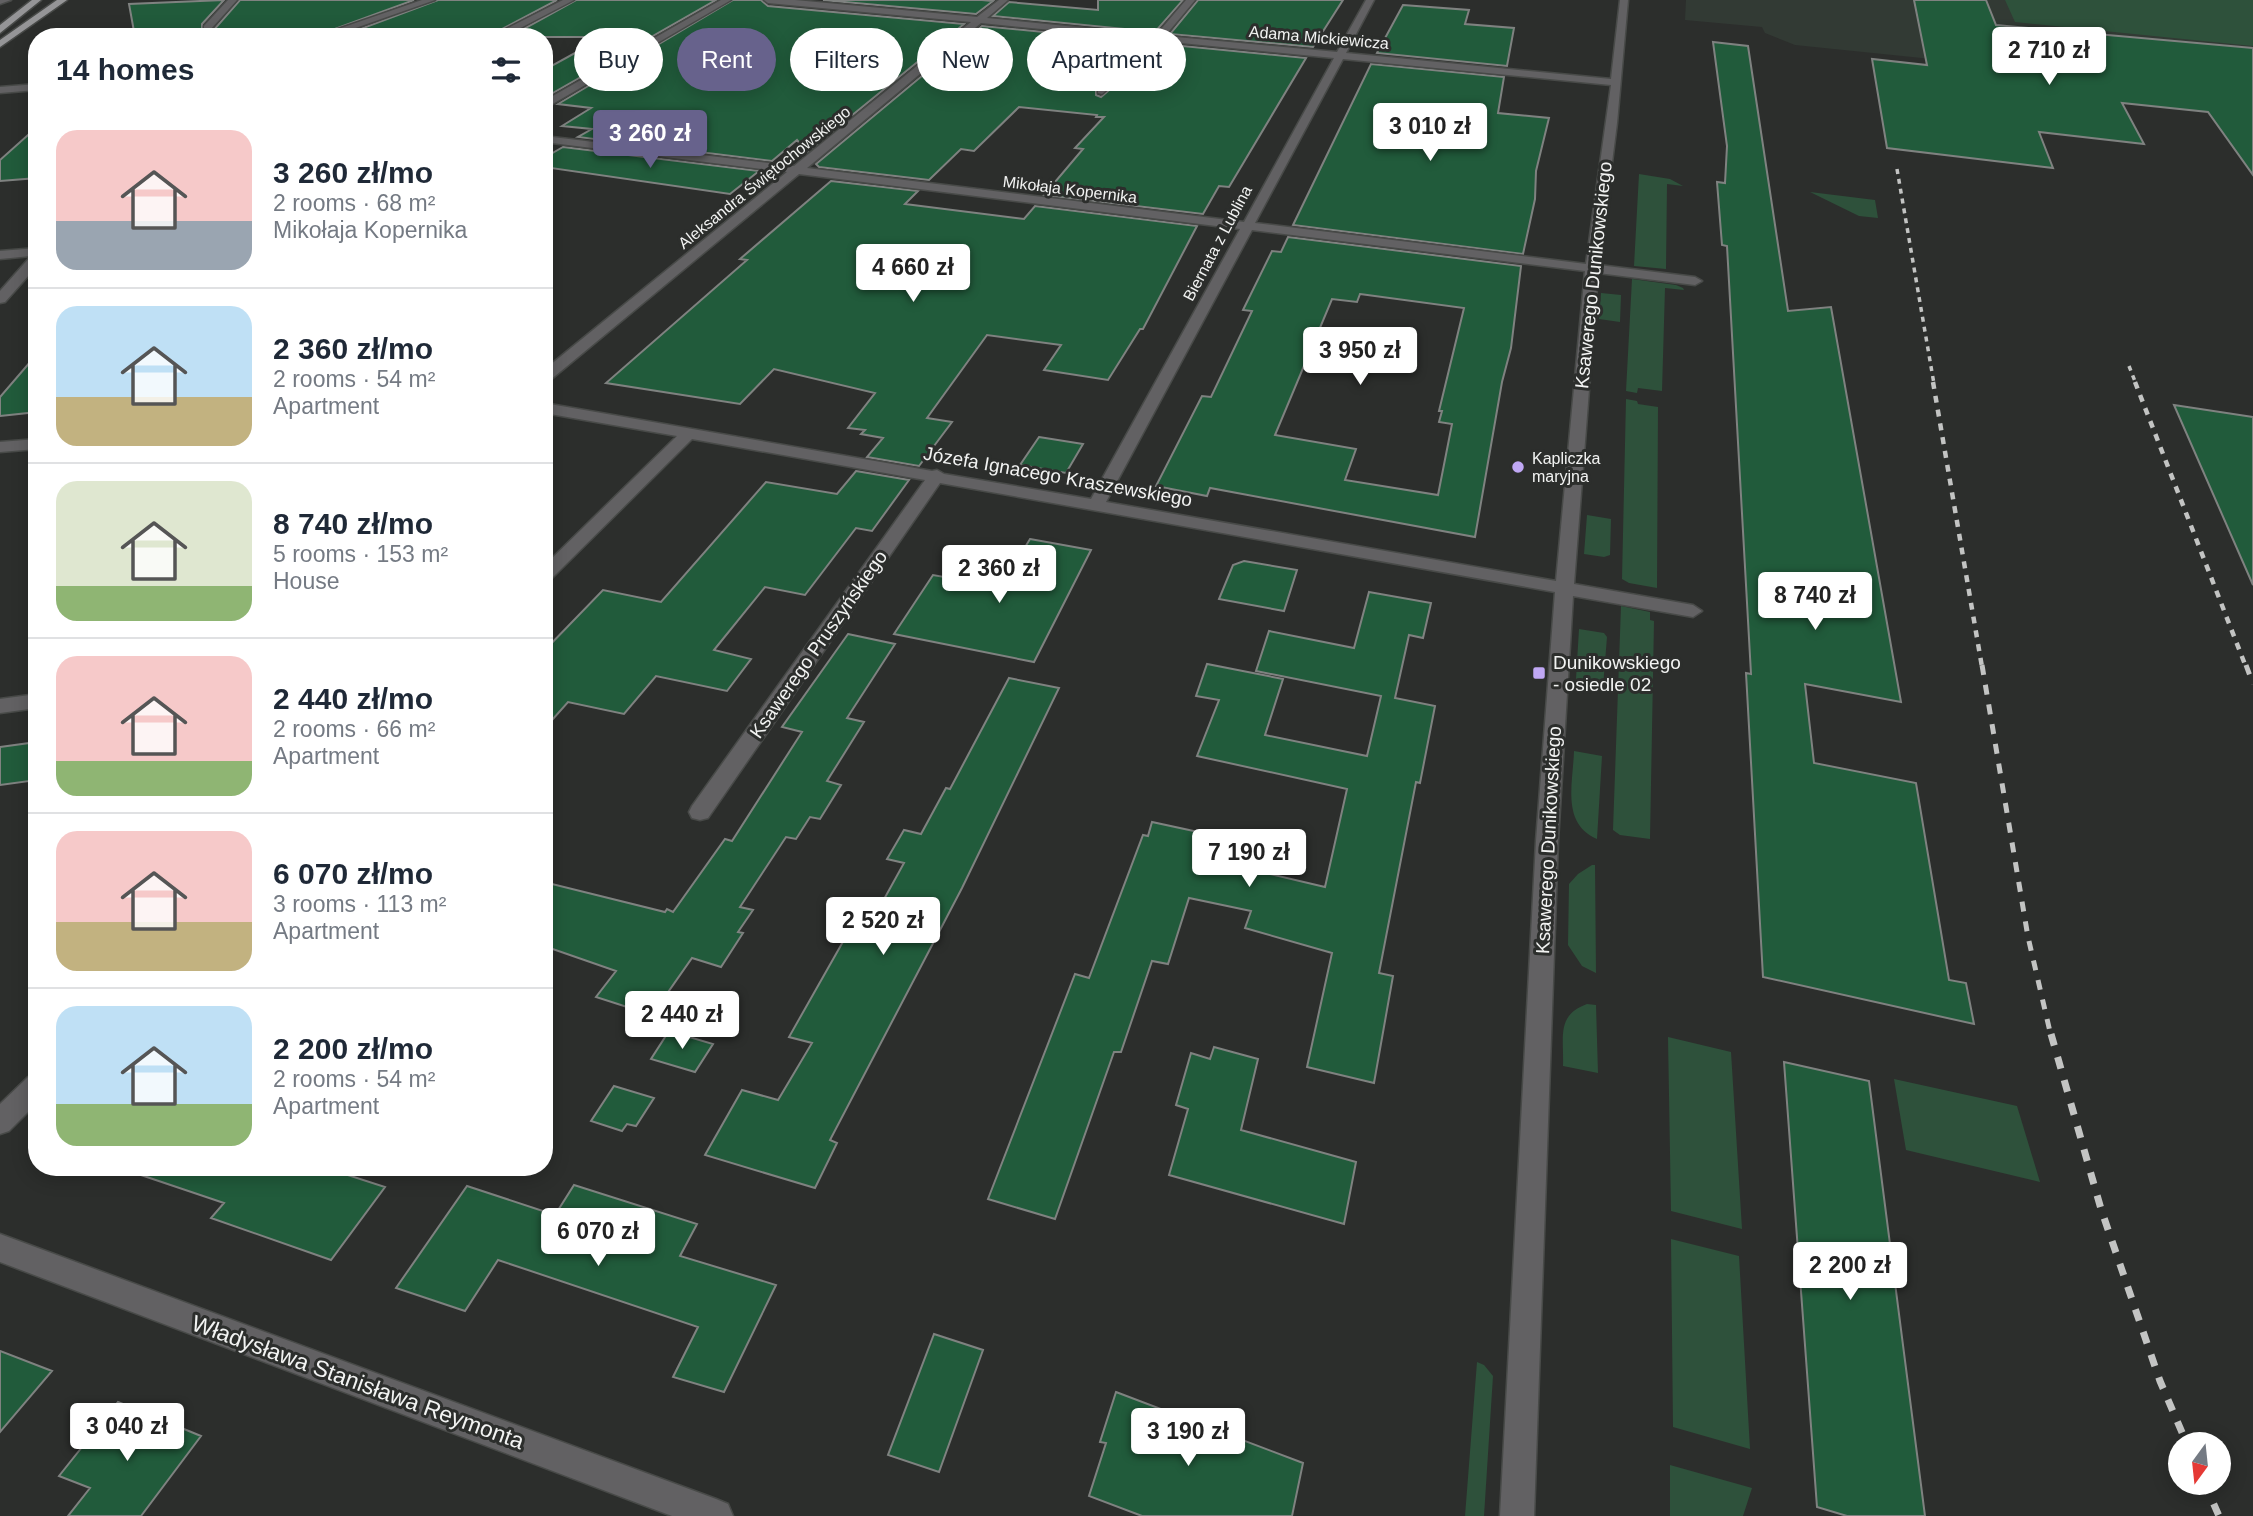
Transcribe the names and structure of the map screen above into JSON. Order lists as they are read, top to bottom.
{
  "streets": {
    "street": [
      "Adama Mickiewicza",
      "Aleksandra Świętochowskiego",
      "Mikołaja Kopernika",
      "Biernata z Lublina",
      "Ksawerego Dunikowskiego",
      "Józefa Ignacego Kraszewskiego",
      "Ksawerego Pruszyńskiego",
      "Władysława Stanisława Reymonta"
    ]
  },
  "crossings": [
    ["Adama Mickiewicza", "Aleksandra Świętochowskiego"],
    ["Adama Mickiewicza", "Biernata z Lublina"],
    ["Adama Mickiewicza", "Ksawerego Dunikowskiego"],
    ["Aleksandra Świętochowskiego", "Mikołaja Kopernika"],
    ["Mikołaja Kopernika", "Biernata z Lublina"],
    ["Mikołaja Kopernika", "Ksawerego Dunikowskiego"],
    ["Biernata z Lublina", "Józefa Ignacego Kraszewskiego"],
    ["Ksawerego Dunikowskiego", "Józefa Ignacego Kraszewskiego"],
    ["Józefa Ignacego Kraszewskiego", "Ksawerego Pruszyńskiego"]
  ],
  "places": {
    "other": ["Kapliczka maryjna"],
    "transit": ["Dunikowskiego - osiedle 02"]
  },
  "north": "bottom",
  "page": {
    "price": [
      "2 710 zł",
      "3 010 zł",
      "3 260 zł",
      "4 660 zł",
      "3 950 zł",
      "2 360 zł",
      "8 740 zł",
      "7 190 zł",
      "2 520 zł",
      "2 440 zł",
      "6 070 zł",
      "2 200 zł",
      "3 040 zł",
      "3 190 zł"
    ],
    "chip": [
      "Buy",
      "Rent",
      "Filters",
      "New",
      "Apartment"
    ],
    "heading": "14 homes",
    "list": [
      {
        "name": "3 260 zł/mo",
        "note": "2 rooms · 68 m² · Mikołaja Kopernika"
      },
      {
        "name": "2 360 zł/mo",
        "note": "2 rooms · 54 m² · Apartment"
      },
      {
        "name": "8 740 zł/mo",
        "note": "5 rooms · 153 m² · House"
      },
      {
        "name": "2 440 zł/mo",
        "note": "2 rooms · 66 m² · Apartment"
      },
      {
        "name": "6 070 zł/mo",
        "note": "3 rooms · 113 m² · Apartment"
      },
      {
        "name": "2 200 zł/mo",
        "note": "2 rooms · 54 m² · Apartment"
      }
    ]
  }
}
